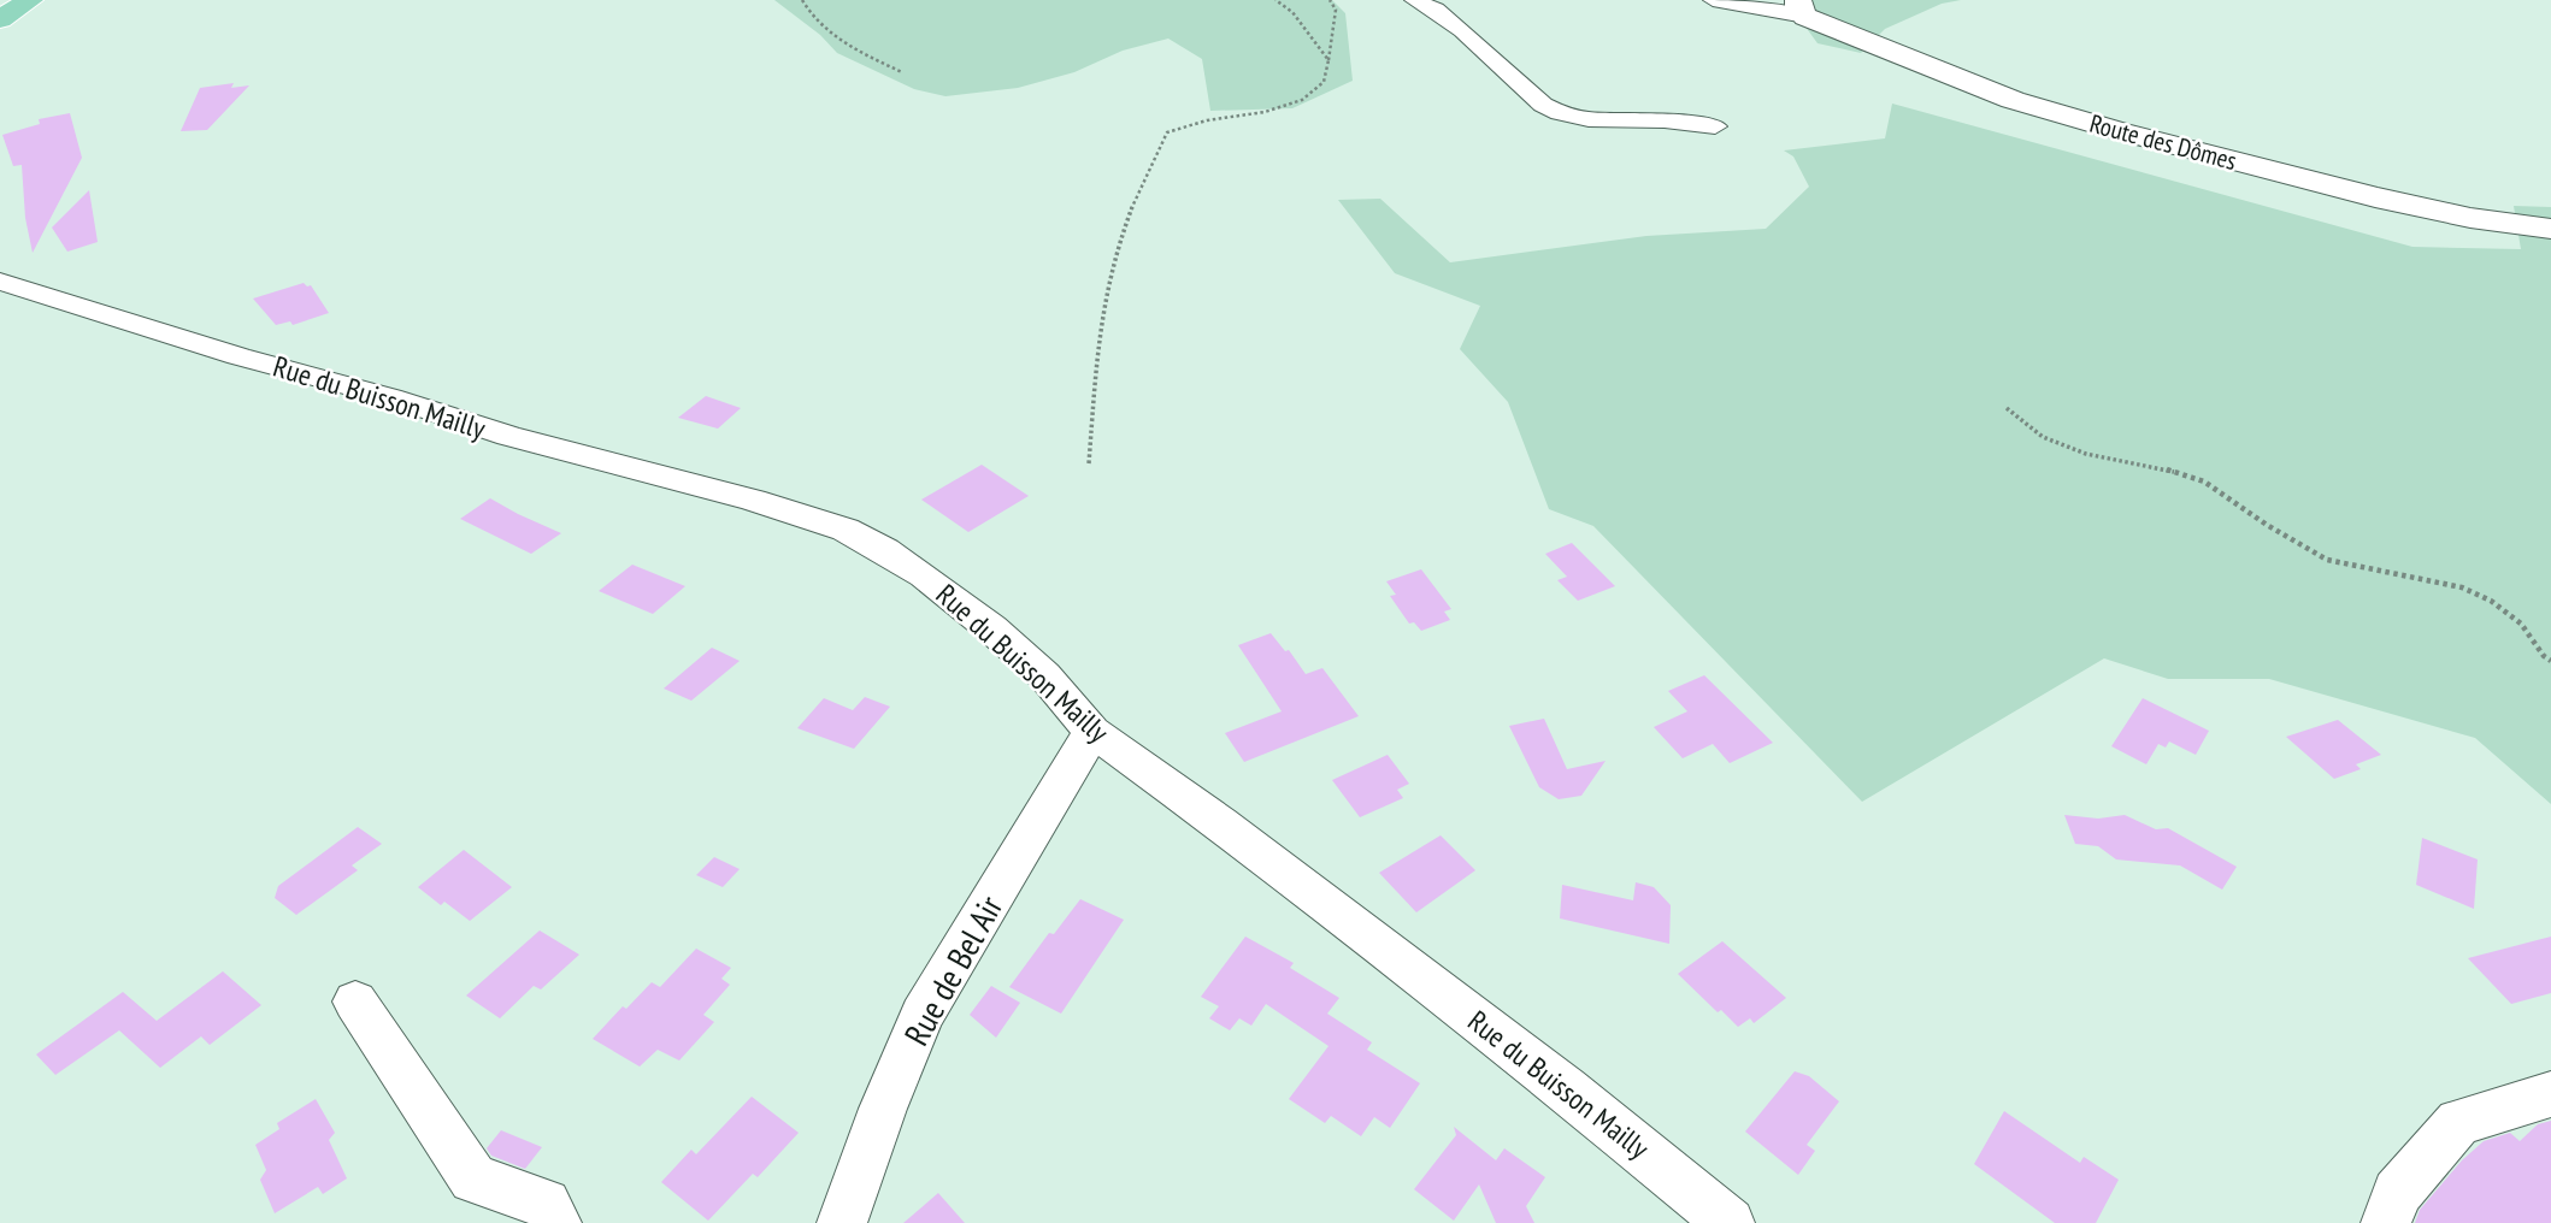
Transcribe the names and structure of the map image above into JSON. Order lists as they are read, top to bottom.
{
  "streets": {
    "street": ["Route des Dômes", "Rue du Buisson Mailly", "Rue de Bel Air"]
  },
  "crossings": [
    ["Rue du Buisson Mailly", "Rue de Bel Air"]
  ]
}
